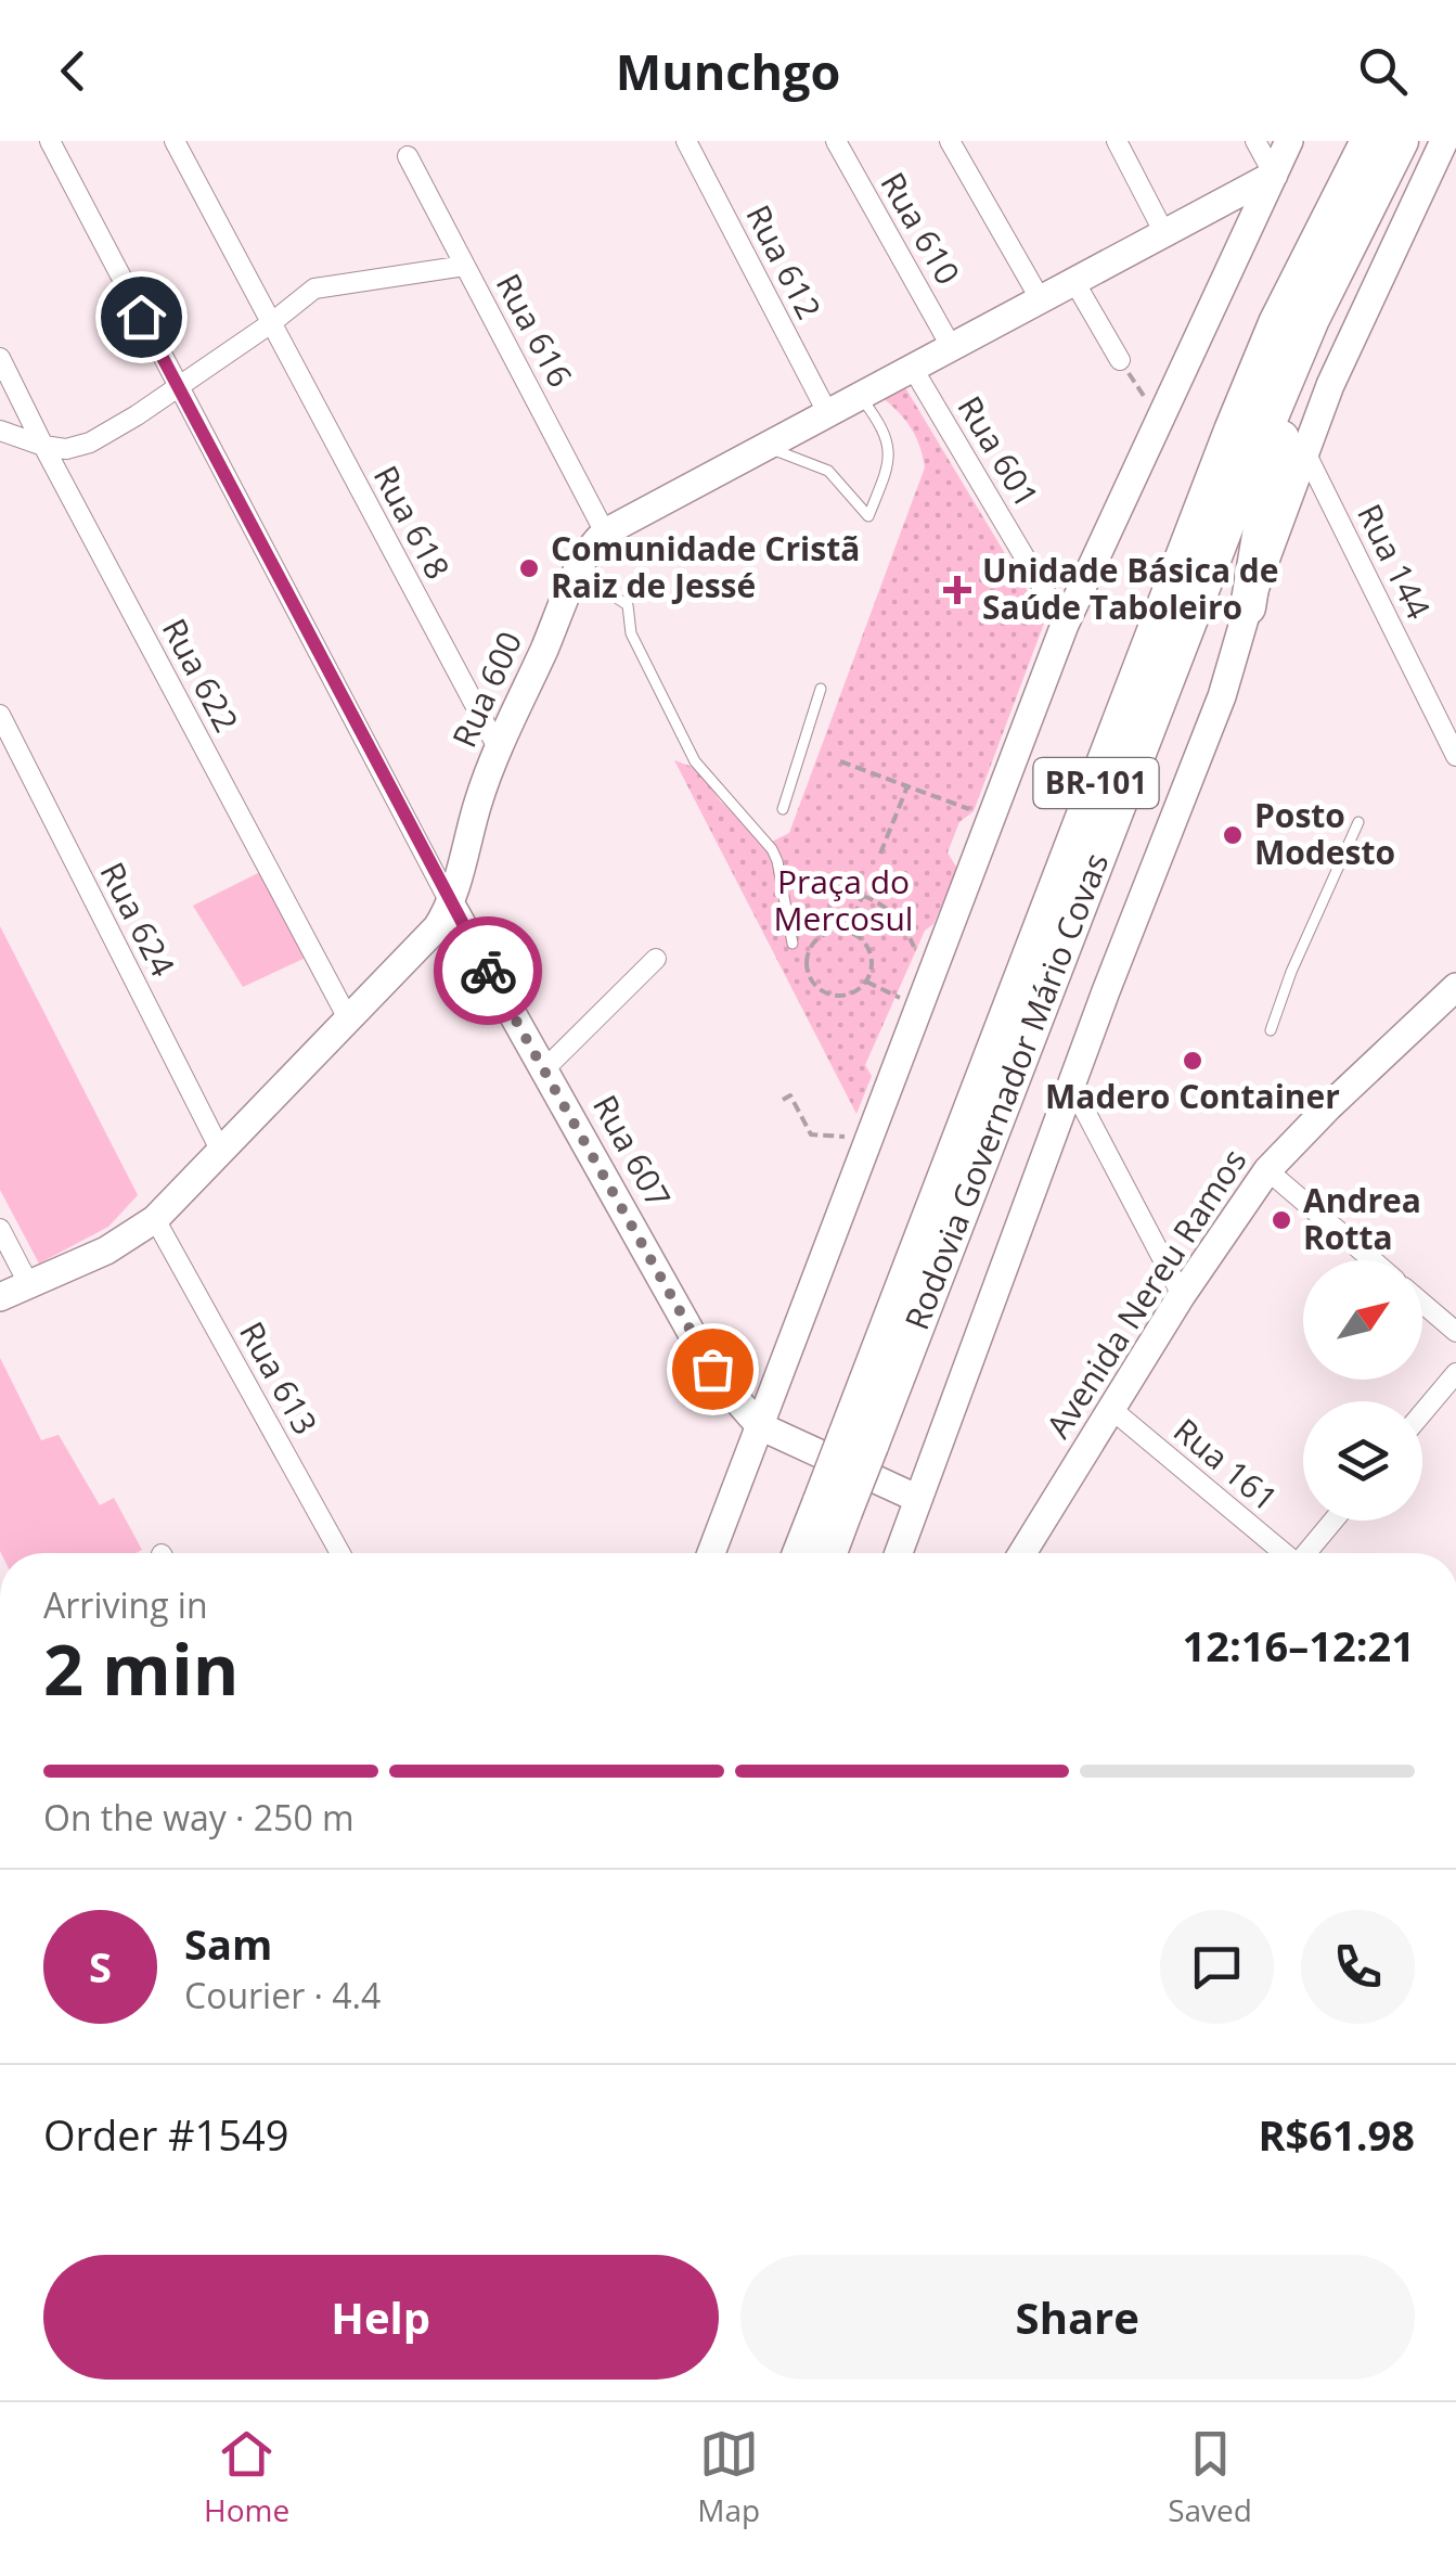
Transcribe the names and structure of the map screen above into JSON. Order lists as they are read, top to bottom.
{
  "streets": {
    "highway": ["BR-101", "Rodovia Governador Mário Covas"],
    "main road": ["Rua 600", "Rua 607", "Avenida Nereu Ramos"],
    "street": [
      "Rua 610",
      "Rua 612",
      "Rua 616",
      "Rua 601",
      "Rua 618",
      "Rua 144",
      "Rua 622",
      "Rua 624",
      "Rua 613",
      "Rua 161"
    ]
  },
  "crossings": [
    ["Rua 610", "Rua 600"],
    ["Rua 612", "Rua 600"],
    ["Rua 616", "Rua 600"],
    ["Rua 601", "Rua 600"],
    ["Rua 618", "Rua 600"],
    ["Rua 622", "Rua 600"],
    ["Rua 600", "Rua 624"],
    ["Rua 600", "Rua 607"],
    ["Rua 600", "Rua 613"],
    ["Avenida Nereu Ramos", "Rua 161"]
  ],
  "parks": ["Praça do Mercosul"],
  "places": {
    "other": [
      "Comunidade Cristã Raiz de Jessé",
      "Posto Modesto",
      "Madero Container",
      "Andrea Rotta"
    ],
    "health": ["Unidade Básica de Saúde Taboleiro"]
  },
  "north": "top right",
  "page": {
    "header": "Munchgo",
    "heading": ["2 min", "Arriving in", "12:16–12:21"],
    "panel": [
      "Sam",
      "Courier · 4.4",
      "Order #1549",
      "R$61.98"
    ],
    "bar": "On the way · 250 m",
    "round": "S",
    "buttons": ["Help", "Share"],
    "tabs": ["Home", "Map", "Saved"]
  }
}
